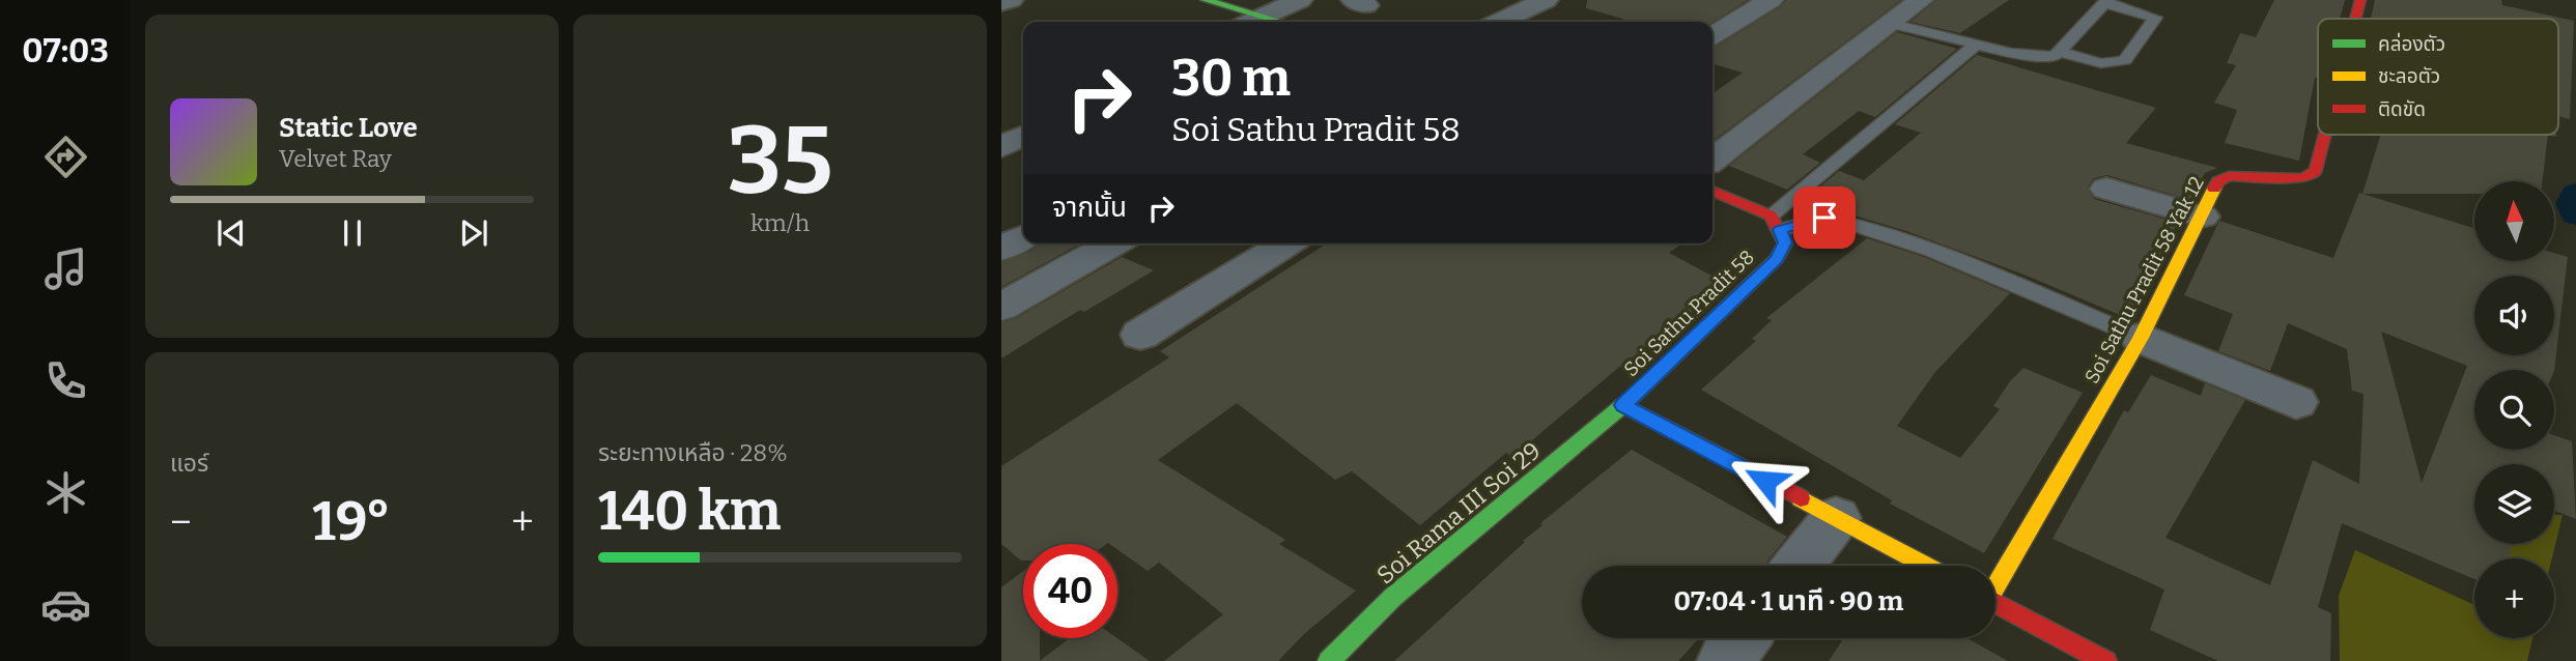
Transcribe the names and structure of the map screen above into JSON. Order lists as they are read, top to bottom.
{
  "streets": {
    "street": ["Soi Sathu Pradit 58 Yak 12", "Soi Sathu Pradit 58", "Soi Rama III Soi 29"]
  },
  "crossings": [
    ["Soi Sathu Pradit 58", "Soi Rama III Soi 29"]
  ],
  "legend": ["คล่องตัว", "ชะลอตัว", "ติดขัด"],
  "north": "top",
  "page": {
    "tabs": "07:03",
    "tile": [
      ["35", "km/h"],
      "แอร์",
      ["ระยะทางเหลือ · 28%", "140 km"]
    ],
    "turn": ["30 m", "Soi Sathu Pradit 58"],
    "song": ["Static Love", "Velvet Ray"],
    "then": "จากนั้น",
    "map_buttons": "+",
    "heat": ["−", "19°", "+"],
    "limit": "40",
    "trip": "07:04 · 1 นาที · 90 m"
  }
}
